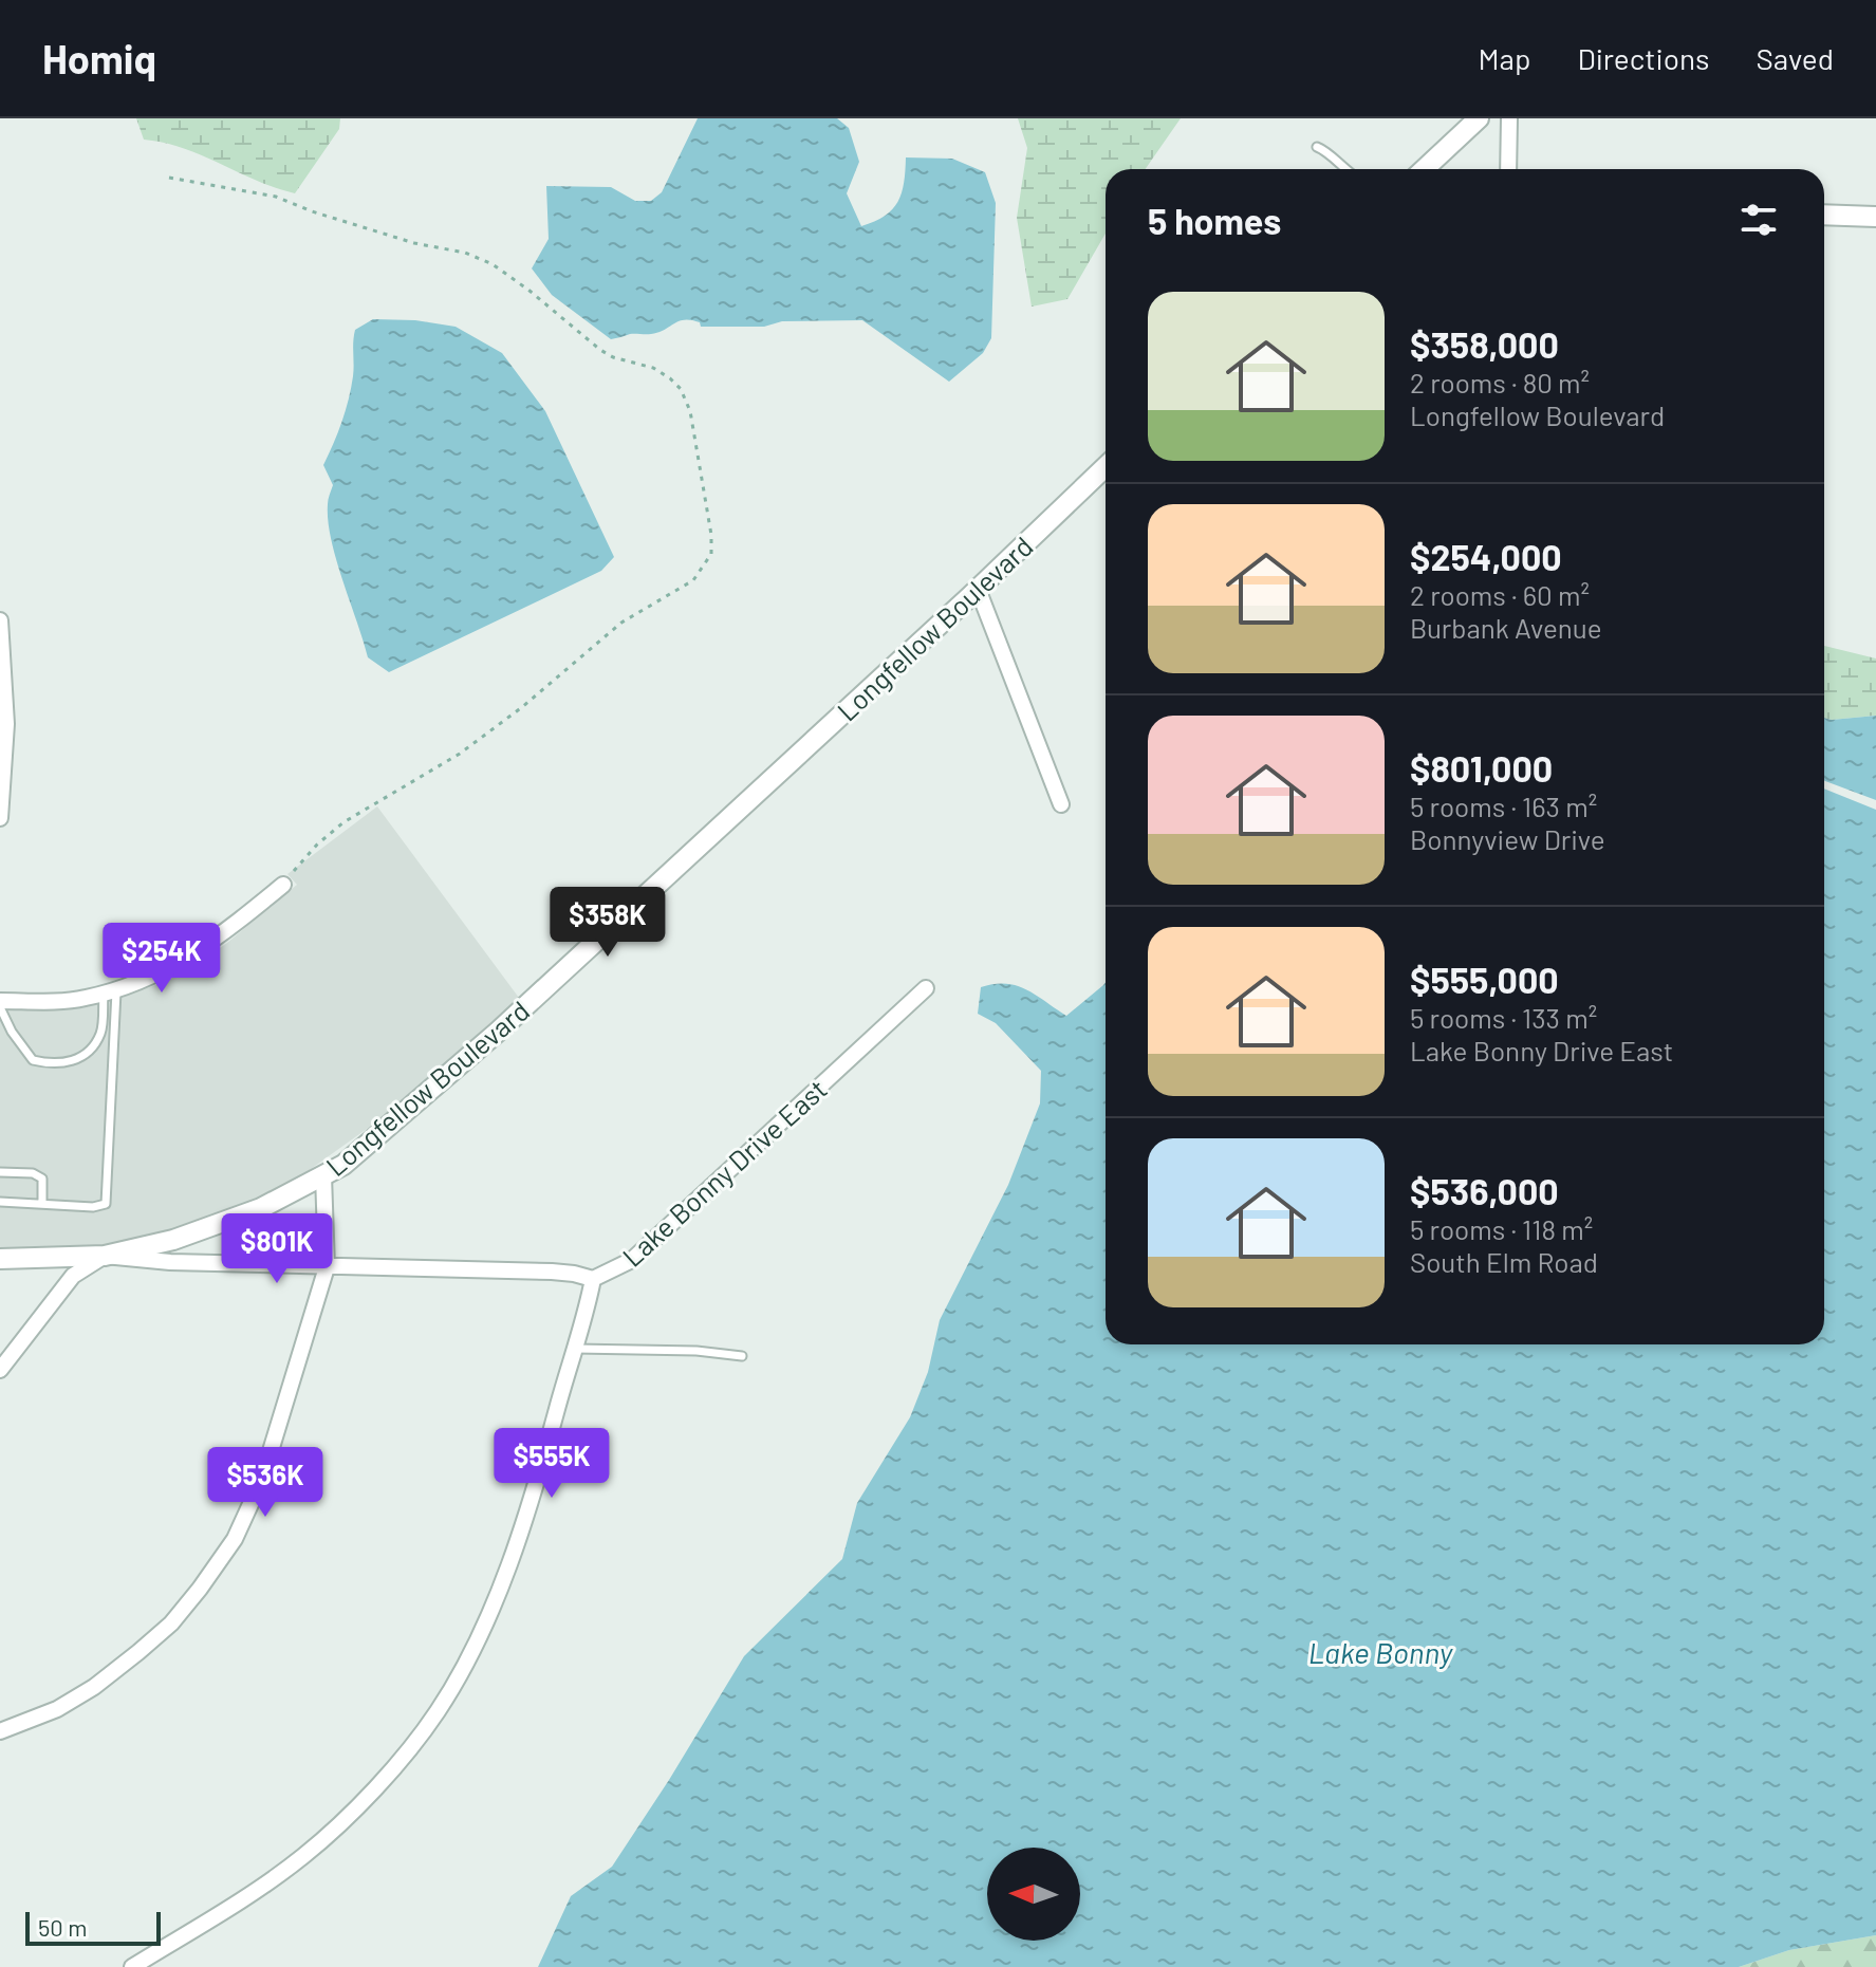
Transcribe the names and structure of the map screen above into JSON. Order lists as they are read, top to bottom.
{
  "streets": {
    "street": ["Longfellow Boulevard", "Lake Bonny Drive East"]
  },
  "water": ["Lake Bonny"],
  "scale_bar": "50 m",
  "north": "left",
  "page": {
    "header": "Homiq",
    "nav": ["Map", "Directions", "Saved"],
    "heading": "5 homes",
    "list": [
      {
        "name": "$358,000",
        "note": "2 rooms · 80 m² · Longfellow Boulevard"
      },
      {
        "name": "$254,000",
        "note": "2 rooms · 60 m² · Burbank Avenue"
      },
      {
        "name": "$801,000",
        "note": "5 rooms · 163 m² · Bonnyview Drive"
      },
      {
        "name": "$555,000",
        "note": "5 rooms · 133 m² · Lake Bonny Drive East"
      },
      {
        "name": "$536,000",
        "note": "5 rooms · 118 m² · South Elm Road"
      }
    ],
    "price": [
      "$358K",
      "$254K",
      "$801K",
      "$555K",
      "$536K"
    ],
    "scale": "50 m"
  }
}
